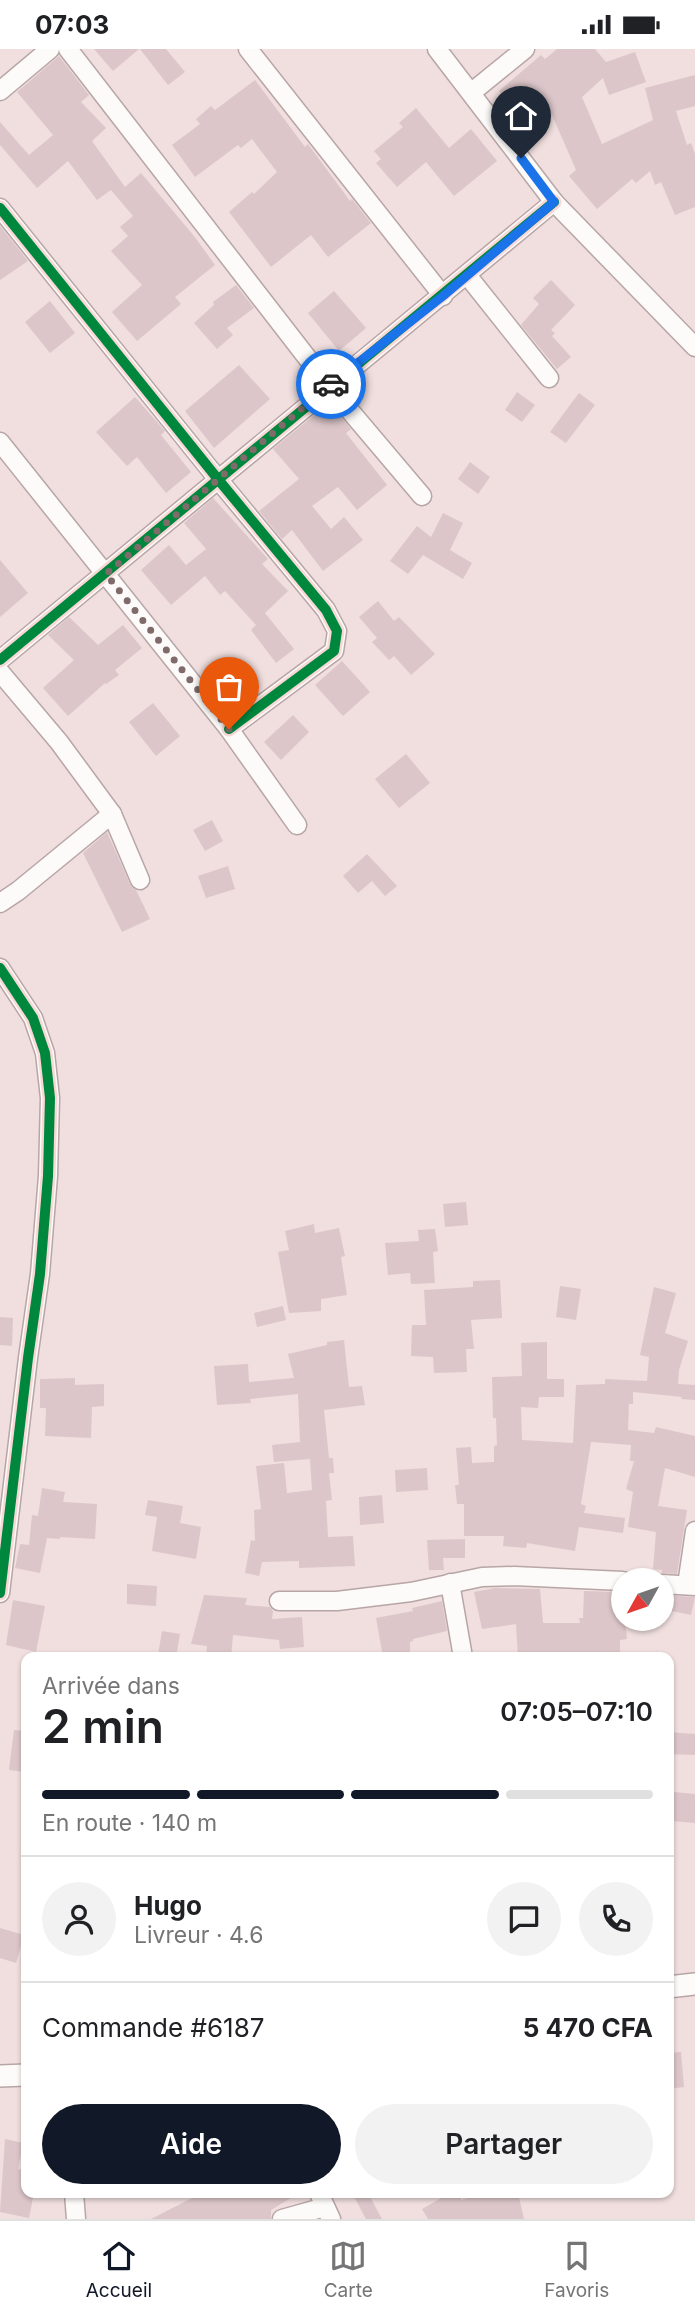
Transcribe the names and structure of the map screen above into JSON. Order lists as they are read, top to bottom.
{
  "north": "bottom left",
  "page": {
    "status": "07:03",
    "heading": ["2 min", "Arrivée dans", "07:05–07:10"],
    "panel": [
      "Hugo",
      "Livreur · 4.6",
      "Commande #6187",
      "5 470 CFA"
    ],
    "bar": "En route · 140 m",
    "buttons": ["Aide", "Partager"],
    "tabs": ["Accueil", "Carte", "Favoris"]
  }
}
